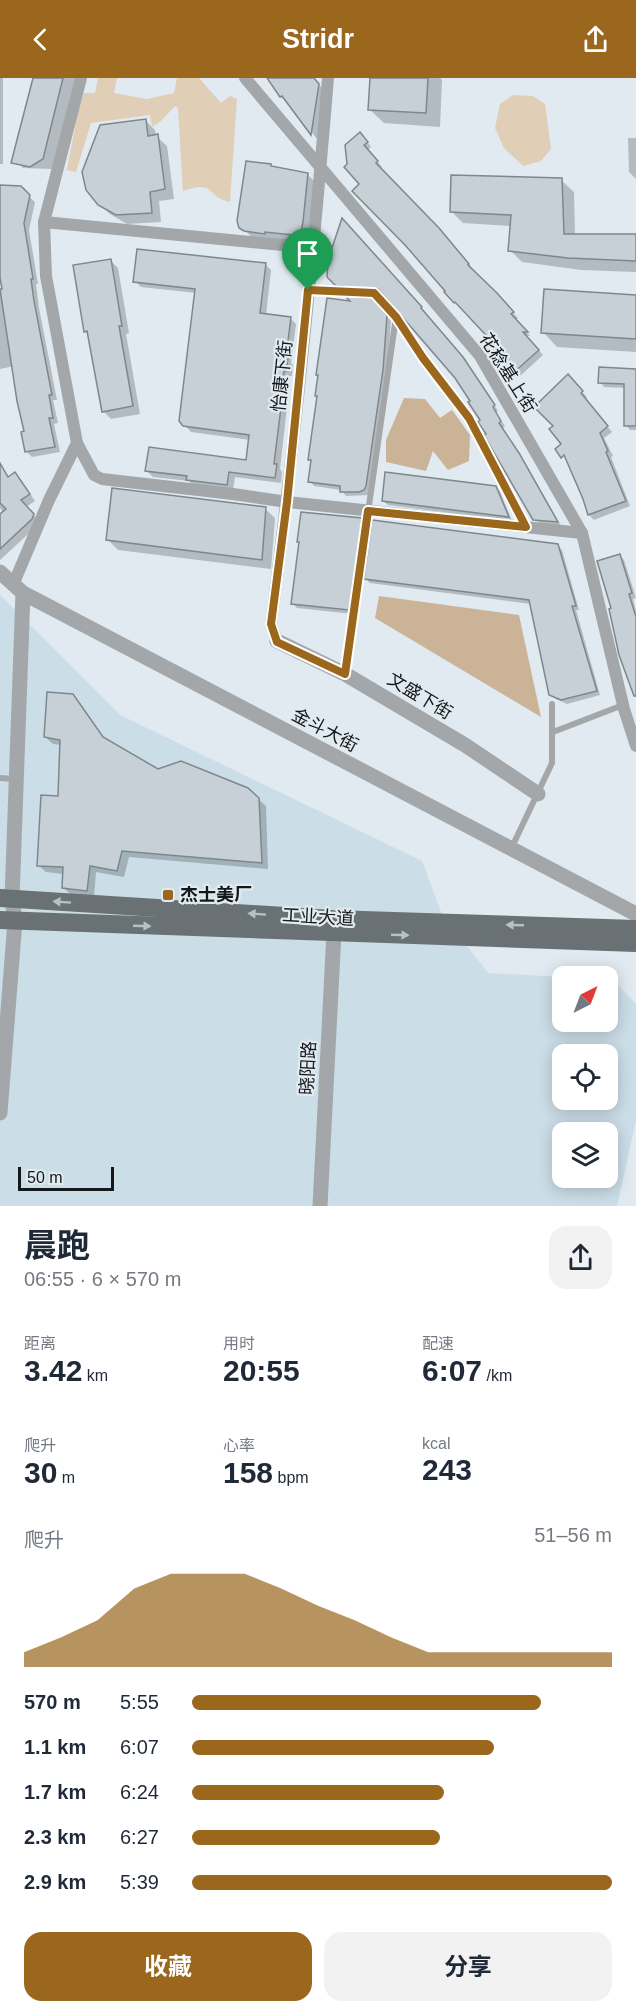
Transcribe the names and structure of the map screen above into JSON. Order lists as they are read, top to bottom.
{
  "streets": {
    "main road": ["工业大道"],
    "street": [
      "花稔基上街",
      "怡康下街",
      "文盛下街",
      "金斗大街",
      "晓阳路"
    ]
  },
  "crossings": [
    ["花稔基上街", "怡康下街"],
    ["怡康下街", "文盛下街"],
    ["工业大道", "晓阳路"]
  ],
  "places": {
    "transit": ["杰士美厂"]
  },
  "scale_bar": "50 m",
  "north": "top right",
  "page": {
    "header": "Stridr",
    "scale": "50 m",
    "heading": ["晨跑", "06:55 · 6 × 570 m"],
    "stats": [
      ["距离", "3.42 km"],
      ["用时", "20:55"],
      ["配速", "6:07 /km"],
      ["爬升", "30 m"],
      ["心率", "158 bpm"],
      ["kcal", "243"]
    ],
    "chart": ["爬升", "51–56 m"],
    "list": [
      {
        "name": "570 m",
        "note": "5:55"
      },
      {
        "name": "1.1 km",
        "note": "6:07"
      },
      {
        "name": "1.7 km",
        "note": "6:24"
      },
      {
        "name": "2.3 km",
        "note": "6:27"
      },
      {
        "name": "2.9 km",
        "note": "5:39"
      }
    ],
    "buttons": ["收藏", "分享"]
  }
}
